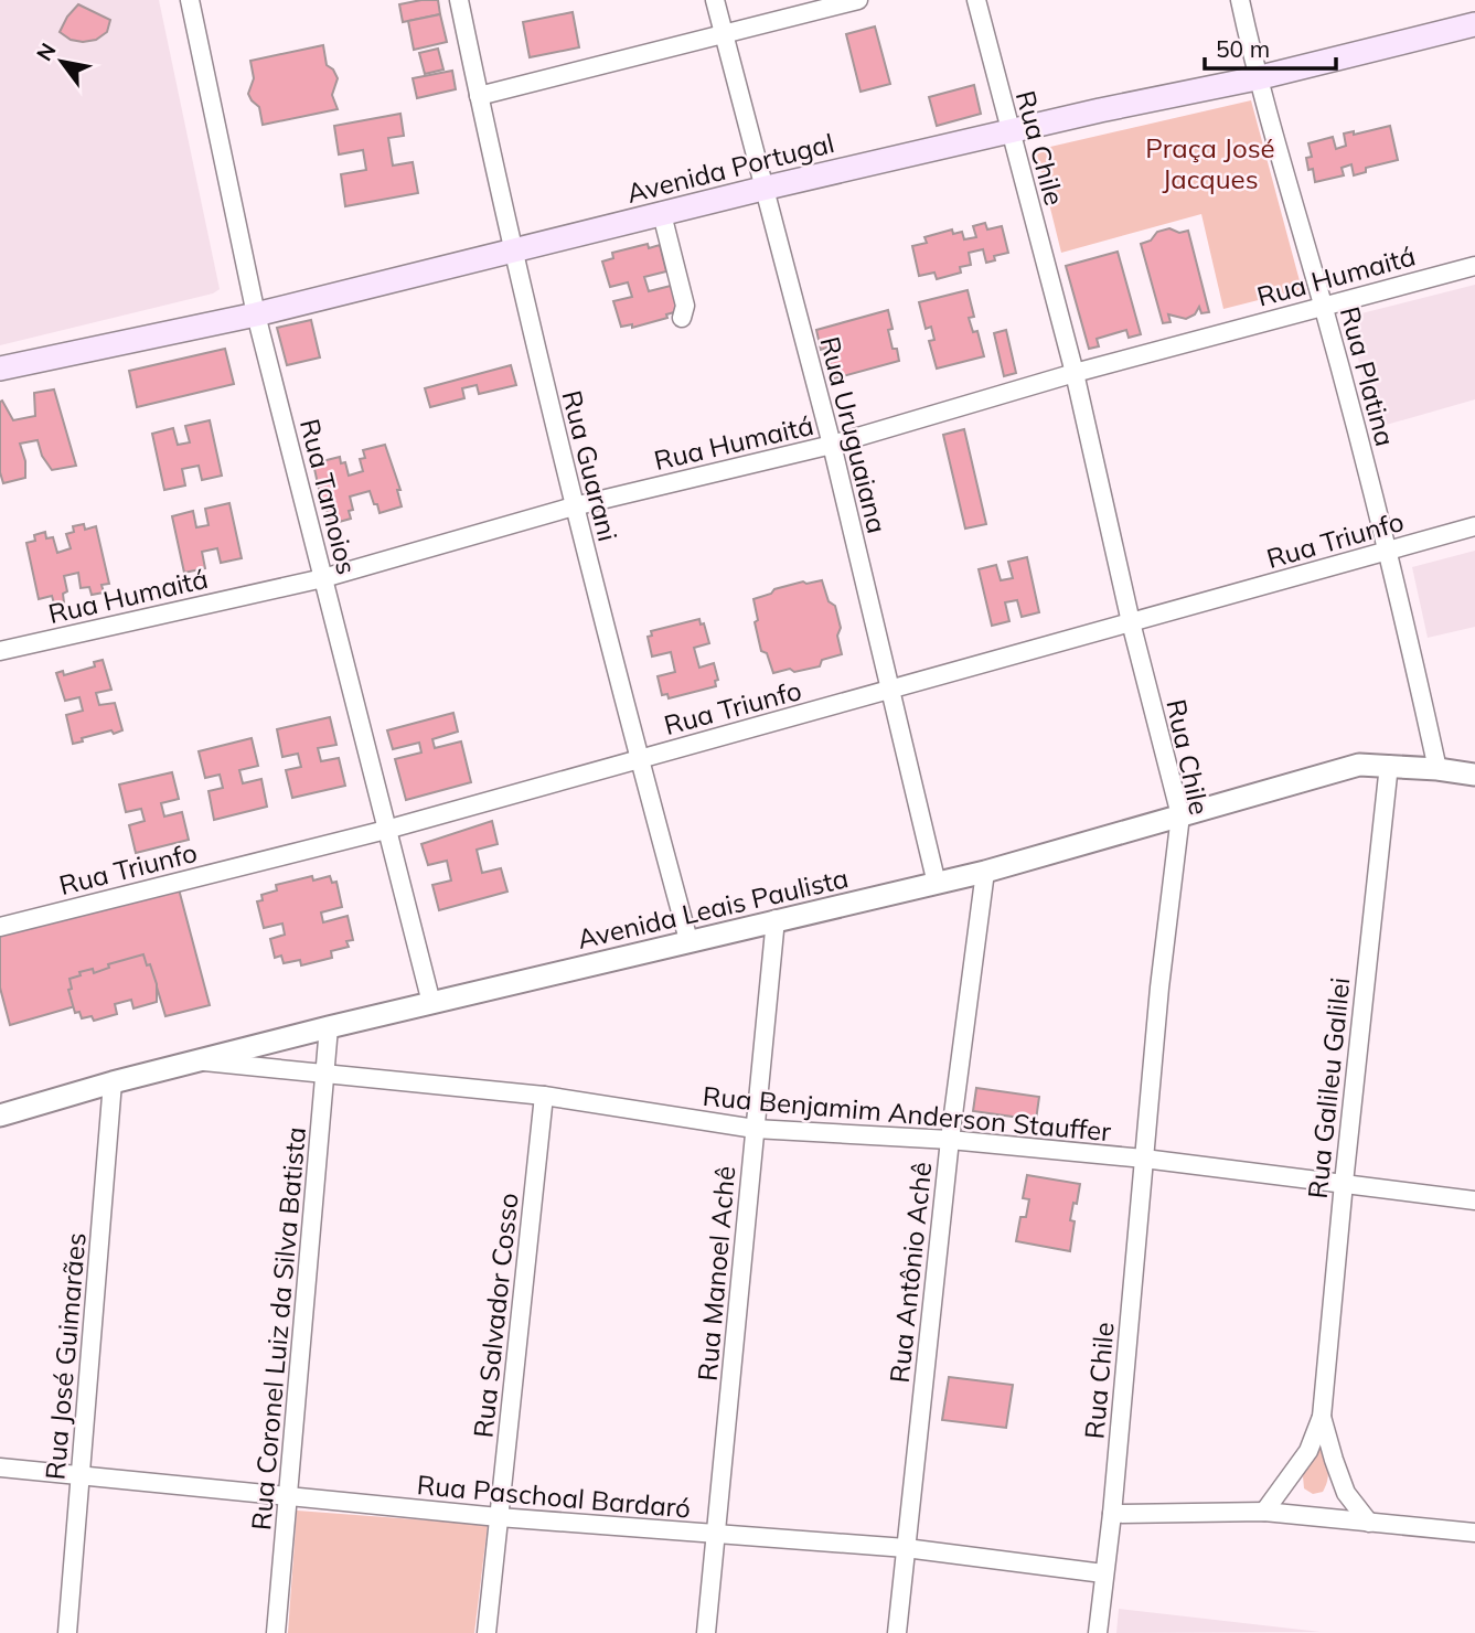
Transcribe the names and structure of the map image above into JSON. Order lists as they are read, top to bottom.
{
  "streets": {
    "main road": ["Avenida Portugal"],
    "street": [
      "Rua Chile",
      "Rua Humaitá",
      "Rua Platina",
      "Rua Uruguaiana",
      "Rua Guarani",
      "Rua Tamoios",
      "Rua Triunfo",
      "Avenida Leais Paulista",
      "Rua Galileu Galilei",
      "Rua Benjamim Anderson Stauffer",
      "Rua Antônio Achê",
      "Rua Manoel Achê",
      "Rua Salvador Cosso",
      "Rua Coronel Luiz da Silva Batista",
      "Rua José Guimarães",
      "Rua Paschoal Bardaró"
    ]
  },
  "crossings": [
    ["Rua Chile", "Avenida Portugal"],
    ["Rua Chile", "Rua Humaitá"],
    ["Rua Chile", "Rua Triunfo"],
    ["Rua Chile", "Avenida Leais Paulista"],
    ["Rua Chile", "Rua Benjamim Anderson Stauffer"],
    ["Rua Chile", "Rua Paschoal Bardaró"],
    ["Avenida Portugal", "Rua Platina"],
    ["Avenida Portugal", "Rua Uruguaiana"],
    ["Avenida Portugal", "Rua Guarani"],
    ["Avenida Portugal", "Rua Tamoios"],
    ["Rua Humaitá", "Rua Platina"],
    ["Rua Humaitá", "Rua Uruguaiana"],
    ["Rua Humaitá", "Rua Guarani"],
    ["Rua Humaitá", "Rua Tamoios"],
    ["Rua Platina", "Rua Triunfo"],
    ["Rua Platina", "Avenida Leais Paulista"],
    ["Rua Uruguaiana", "Rua Triunfo"],
    ["Rua Uruguaiana", "Avenida Leais Paulista"],
    ["Rua Guarani", "Rua Triunfo"],
    ["Rua Guarani", "Avenida Leais Paulista"],
    ["Rua Tamoios", "Rua Triunfo"],
    ["Rua Tamoios", "Avenida Leais Paulista"],
    ["Avenida Leais Paulista", "Rua Galileu Galilei"],
    ["Avenida Leais Paulista", "Rua Benjamim Anderson Stauffer"],
    ["Avenida Leais Paulista", "Rua Antônio Achê"],
    ["Avenida Leais Paulista", "Rua Manoel Achê"],
    ["Avenida Leais Paulista", "Rua Coronel Luiz da Silva Batista"],
    ["Avenida Leais Paulista", "Rua José Guimarães"],
    ["Rua Galileu Galilei", "Rua Benjamim Anderson Stauffer"],
    ["Rua Benjamim Anderson Stauffer", "Rua Antônio Achê"],
    ["Rua Benjamim Anderson Stauffer", "Rua Manoel Achê"],
    ["Rua Benjamim Anderson Stauffer", "Rua Salvador Cosso"],
    ["Rua Benjamim Anderson Stauffer", "Rua Coronel Luiz da Silva Batista"],
    ["Rua Antônio Achê", "Rua Paschoal Bardaró"],
    ["Rua Manoel Achê", "Rua Paschoal Bardaró"],
    ["Rua Salvador Cosso", "Rua Paschoal Bardaró"],
    ["Rua Coronel Luiz da Silva Batista", "Rua Paschoal Bardaró"],
    ["Rua José Guimarães", "Rua Paschoal Bardaró"]
  ],
  "parks": ["Praça José Jacques"],
  "scale_bar": "50 m",
  "north": "top left"
}
